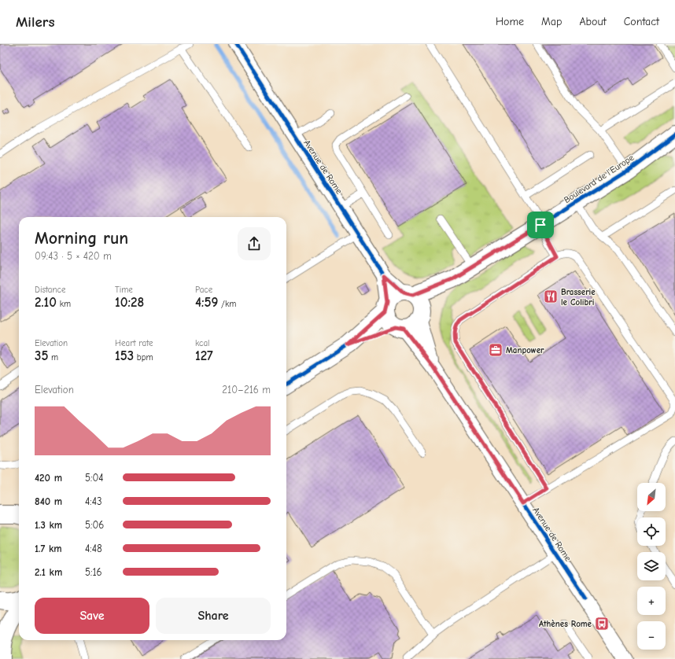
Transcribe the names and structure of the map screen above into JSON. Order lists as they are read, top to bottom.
{
  "streets": {
    "street": ["Avenue de Rome", "Boulevard de l'Europe"]
  },
  "crossings": [
    ["Avenue de Rome", "Boulevard de l'Europe"]
  ],
  "places": {
    "restaurant": ["Brasserie le Colibri"],
    "office": ["Manpower"],
    "bus stop": ["Athènes Rome"]
  },
  "north": "bottom left",
  "page": {
    "header": "Milers",
    "nav": [
      "Home",
      "Map",
      "About",
      "Contact"
    ],
    "heading": ["Morning run", "09:43 · 5 × 420 m"],
    "stats": [
      ["Distance", "2.10 km"],
      ["Time", "10:28"],
      ["Pace", "4:59 /km"],
      ["Elevation", "35 m"],
      ["Heart rate", "153 bpm"],
      ["kcal", "127"]
    ],
    "chart": ["Elevation", "210–216 m"],
    "list": [
      {
        "name": "420 m",
        "note": "5:04"
      },
      {
        "name": "840 m",
        "note": "4:43"
      },
      {
        "name": "1.3 km",
        "note": "5:06"
      },
      {
        "name": "1.7 km",
        "note": "4:48"
      },
      {
        "name": "2.1 km",
        "note": "5:16"
      }
    ],
    "map_buttons": ["+", "−"],
    "buttons": ["Save", "Share"]
  }
}
